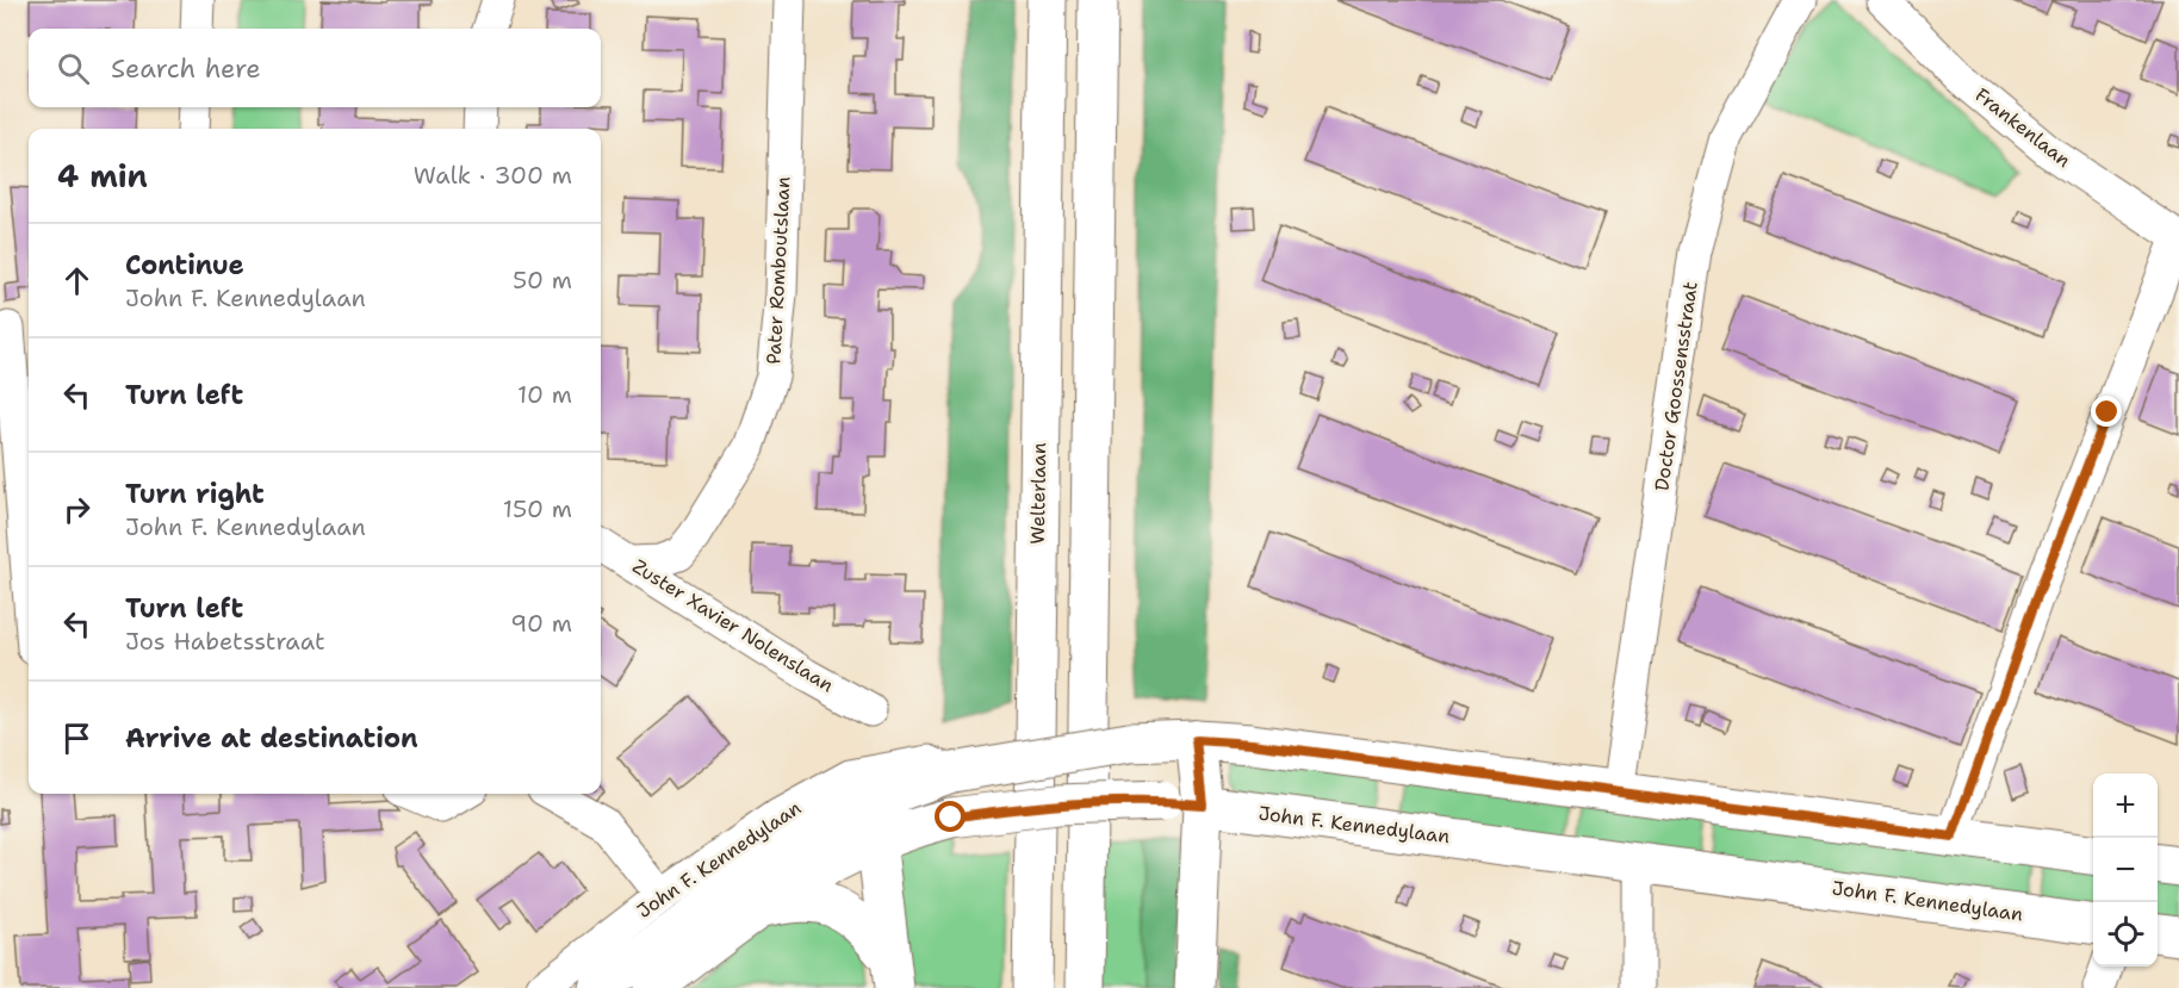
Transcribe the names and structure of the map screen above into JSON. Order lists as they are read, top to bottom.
{
  "streets": {
    "main road": ["Welterlaan", "John F. Kennedylaan"],
    "street": [
      "Frankenlaan",
      "Pater Romboutslaan",
      "Doctor Goossensstraat",
      "Zuster Xavier Nolenslaan"
    ]
  },
  "crossings": [
    ["Pater Romboutslaan", "Zuster Xavier Nolenslaan"],
    ["Doctor Goossensstraat", "John F. Kennedylaan"]
  ],
  "page": {
    "search": "Search here",
    "heading": ["4 min", "Walk · 300 m"],
    "list": [
      ["Continue", "John F. Kennedylaan", "50 m"],
      ["Turn left", "10 m"],
      ["Turn right", "John F. Kennedylaan", "150 m"],
      ["Turn left", "Jos Habetsstraat", "90 m"],
      "Arrive at destination"
    ],
    "map_buttons": ["+", "−"]
  }
}
